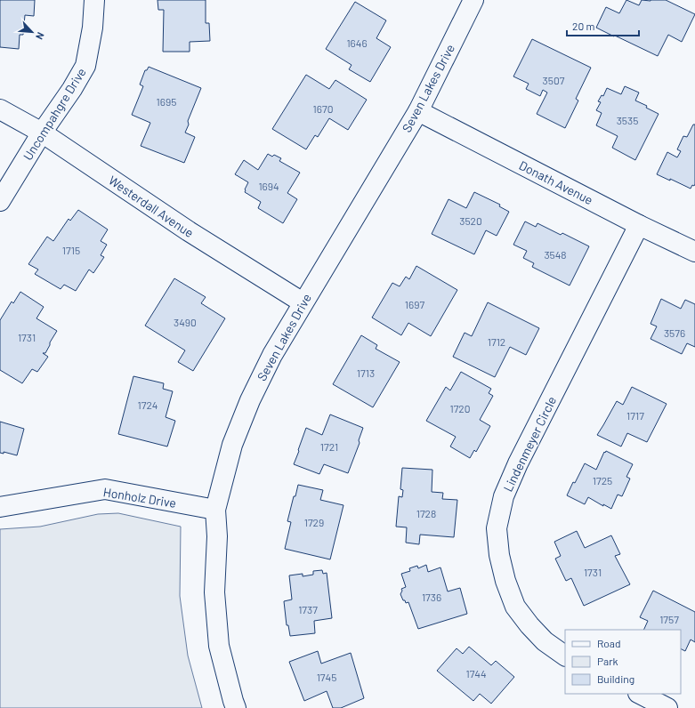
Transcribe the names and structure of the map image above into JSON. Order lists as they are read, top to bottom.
{
  "streets": {
    "street": [
      "Seven Lakes Drive",
      "Uncompahgre Drive",
      "Donath Avenue",
      "Westerdall Avenue",
      "Lindenmeyer Circle",
      "Honholz Drive"
    ]
  },
  "crossings": [
    ["Seven Lakes Drive", "Donath Avenue"],
    ["Seven Lakes Drive", "Westerdall Avenue"],
    ["Seven Lakes Drive", "Honholz Drive"],
    ["Uncompahgre Drive", "Westerdall Avenue"],
    ["Donath Avenue", "Lindenmeyer Circle"]
  ],
  "house_numbers": [
    "1646",
    "3507",
    "1695",
    "1670",
    "3535",
    "1694",
    "3520",
    "1715",
    "3548",
    "1697",
    "3490",
    "3576",
    "1731",
    "1712",
    "1713",
    "1724",
    "1720",
    "1717",
    "1721",
    "1725",
    "1728",
    "1729",
    "1731",
    "1736",
    "1737",
    "1757",
    "1744",
    "1745"
  ],
  "legend": ["Road", "Park", "Building"],
  "scale_bar": "20 m",
  "north": "bottom right"
}
